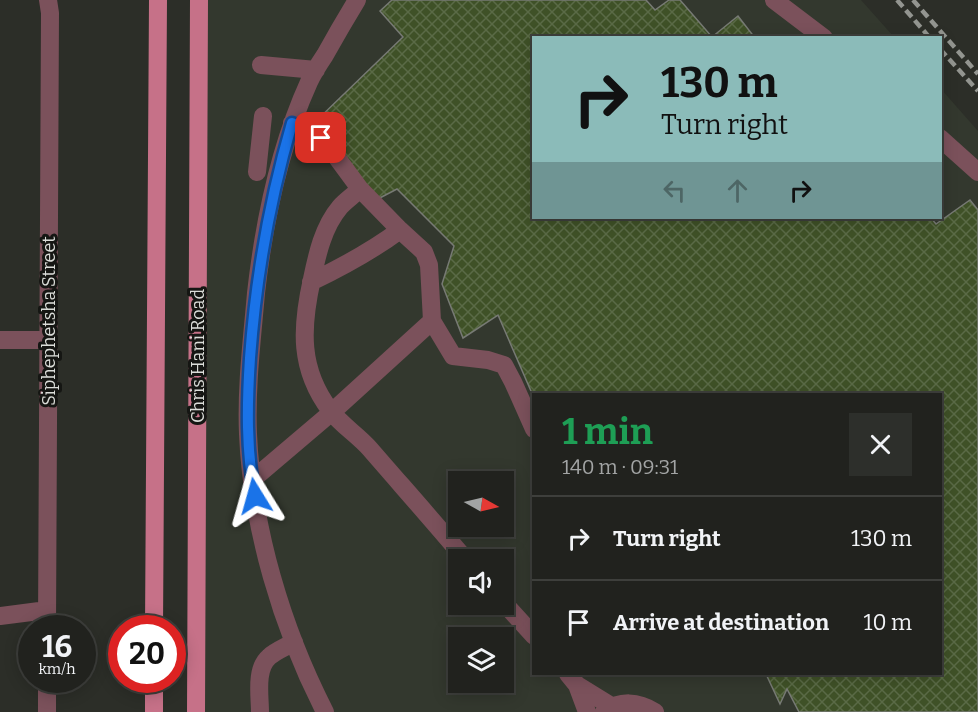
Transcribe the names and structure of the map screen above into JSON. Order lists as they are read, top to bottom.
{
  "streets": {
    "main road": ["Chris Hani Road"],
    "street": ["Siphephetsha Street"]
  },
  "north": "right",
  "page": {
    "turn": ["130 m", "Turn right"],
    "heading": ["1 min", "140 m · 09:31"],
    "list": [
      {
        "name": "Turn right",
        "value": "130 m"
      },
      {
        "name": "Arrive at destination",
        "value": "10 m"
      }
    ],
    "speed": "16 km/h",
    "limit": "20"
  }
}
